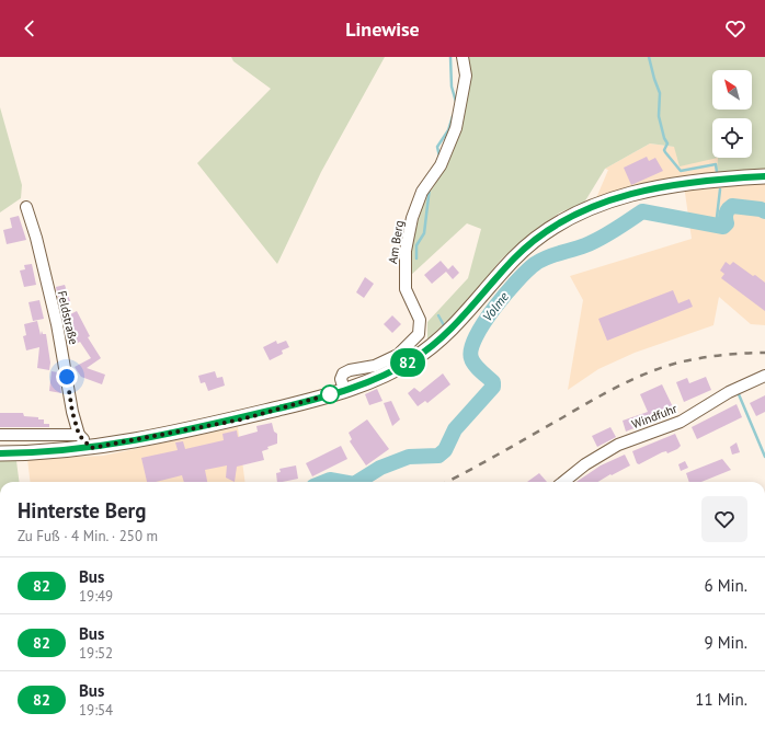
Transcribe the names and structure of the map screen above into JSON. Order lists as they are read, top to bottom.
{
  "streets": {
    "street": ["Am Berg", "Feldstraße", "Windfuhr"]
  },
  "water": ["Volme"],
  "lines": ["bus line 82"],
  "north": "top left",
  "page": {
    "header": "Linewise",
    "on_map": "82",
    "heading": ["Hinterste Berg", "Zu Fuß · 4 Min. · 250 m"],
    "list": [
      {
        "mark": "82",
        "name": "Bus",
        "note": "19:49",
        "value": "6 Min."
      },
      {
        "mark": "82",
        "name": "Bus",
        "note": "19:52",
        "value": "9 Min."
      },
      {
        "mark": "82",
        "name": "Bus",
        "note": "19:54",
        "value": "11 Min."
      }
    ]
  }
}
